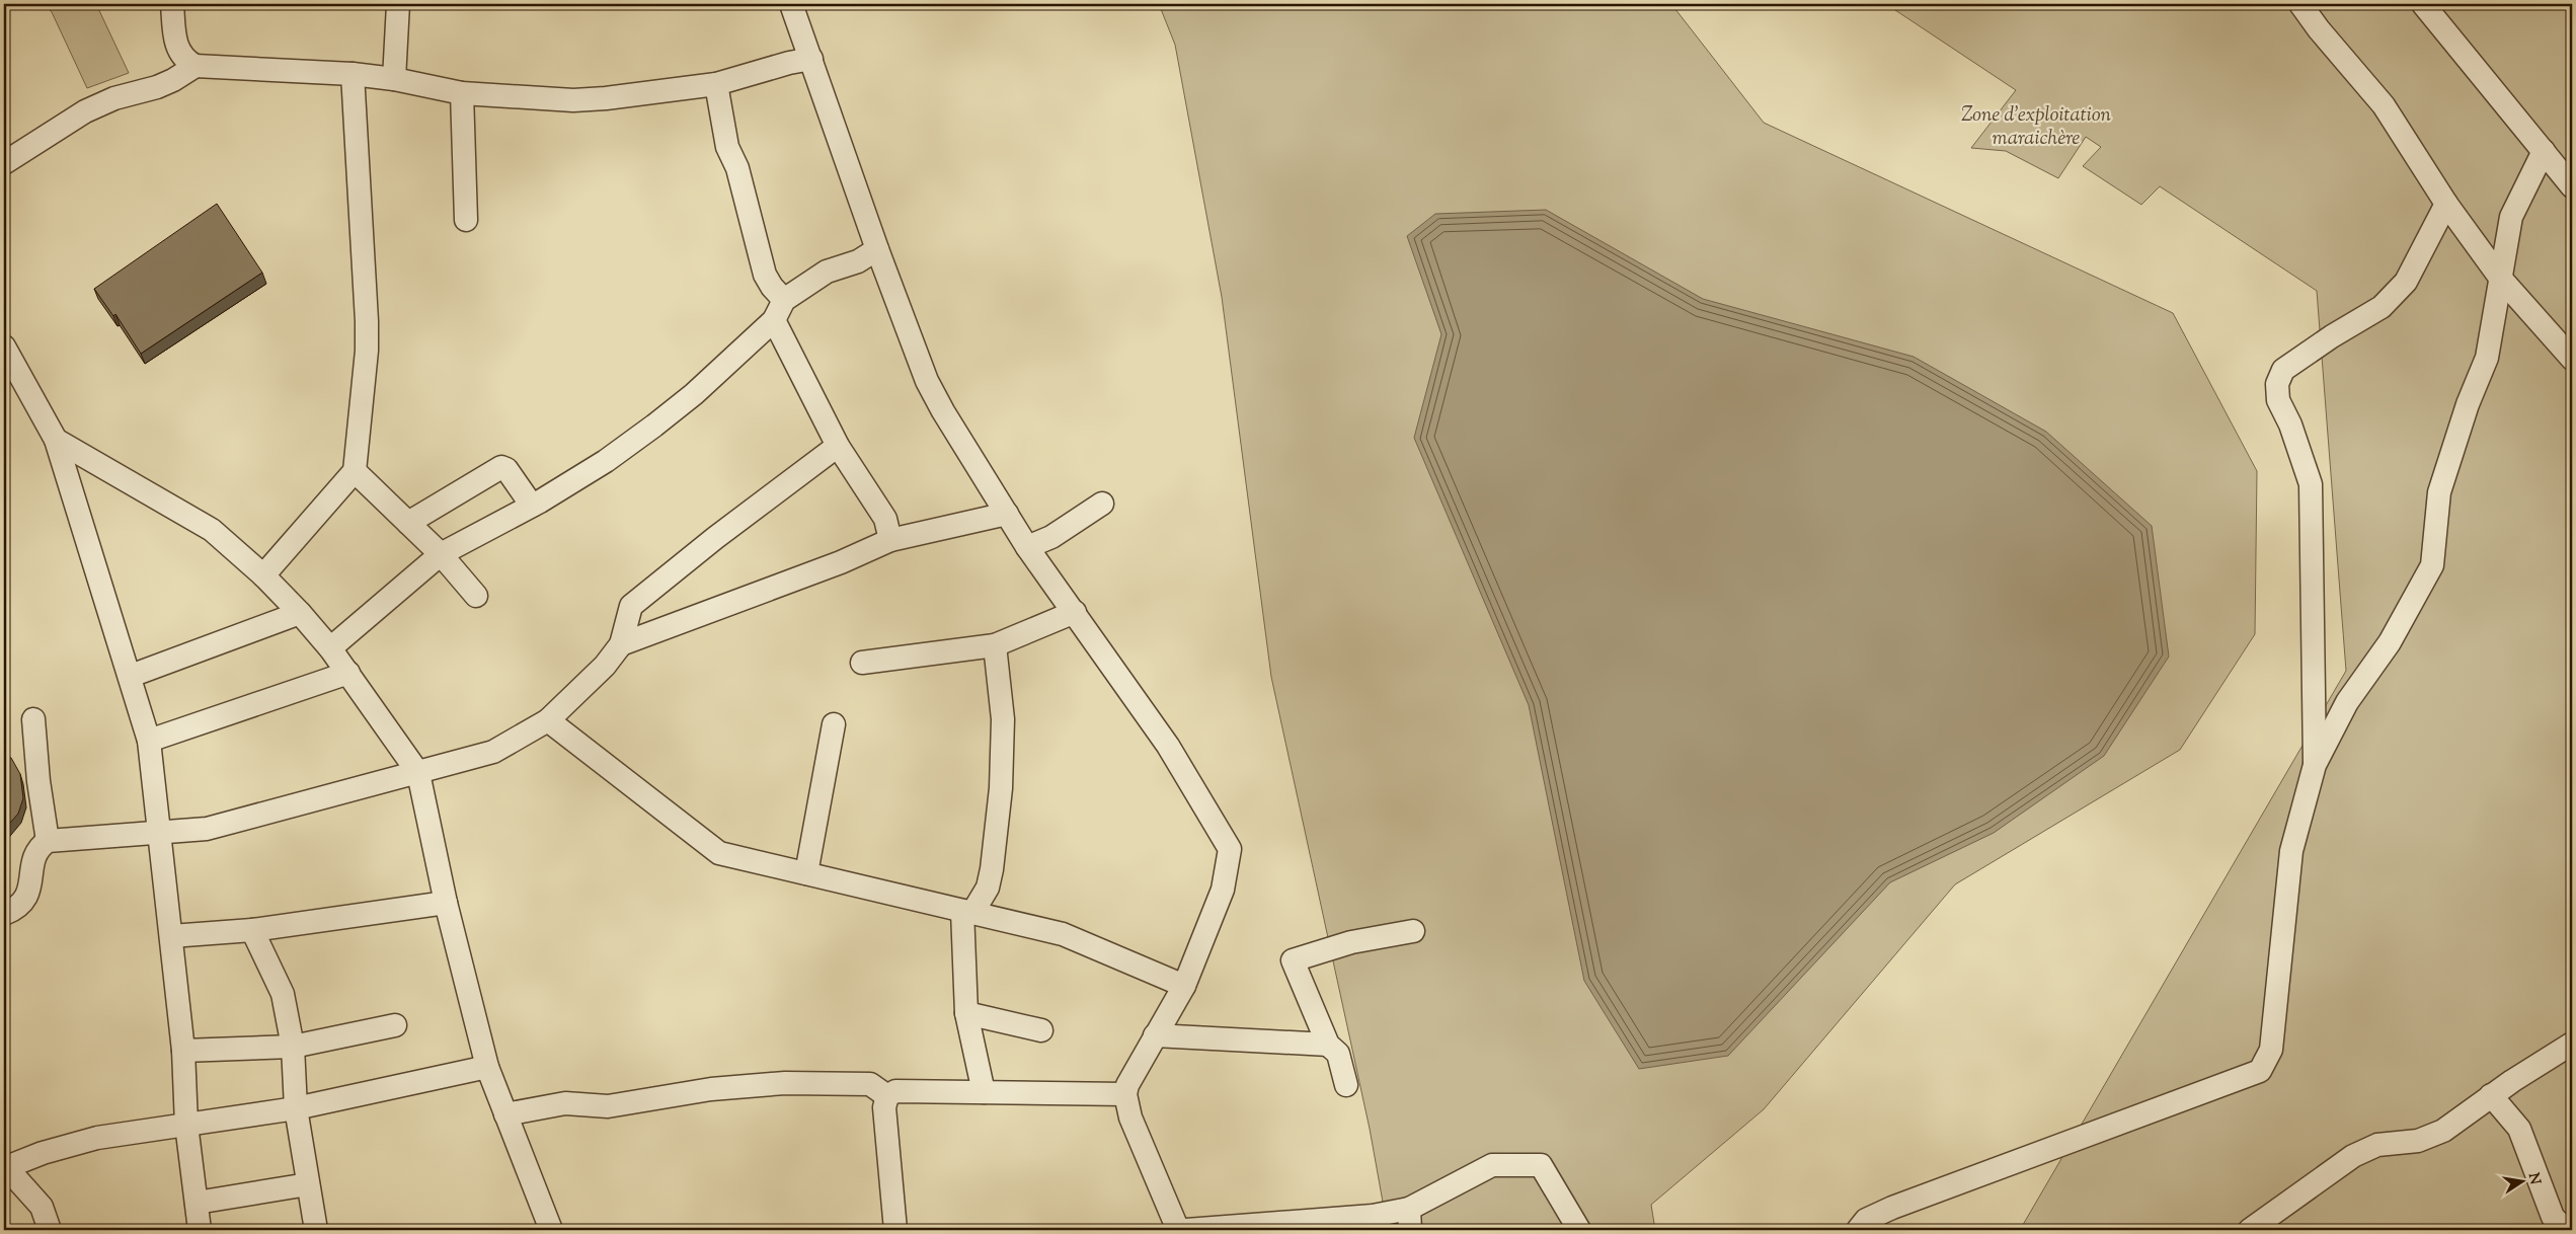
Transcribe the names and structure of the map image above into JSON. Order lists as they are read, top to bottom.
{
  "parks": ["Zone d'exploitation maraichère"],
  "north": "right"
}
